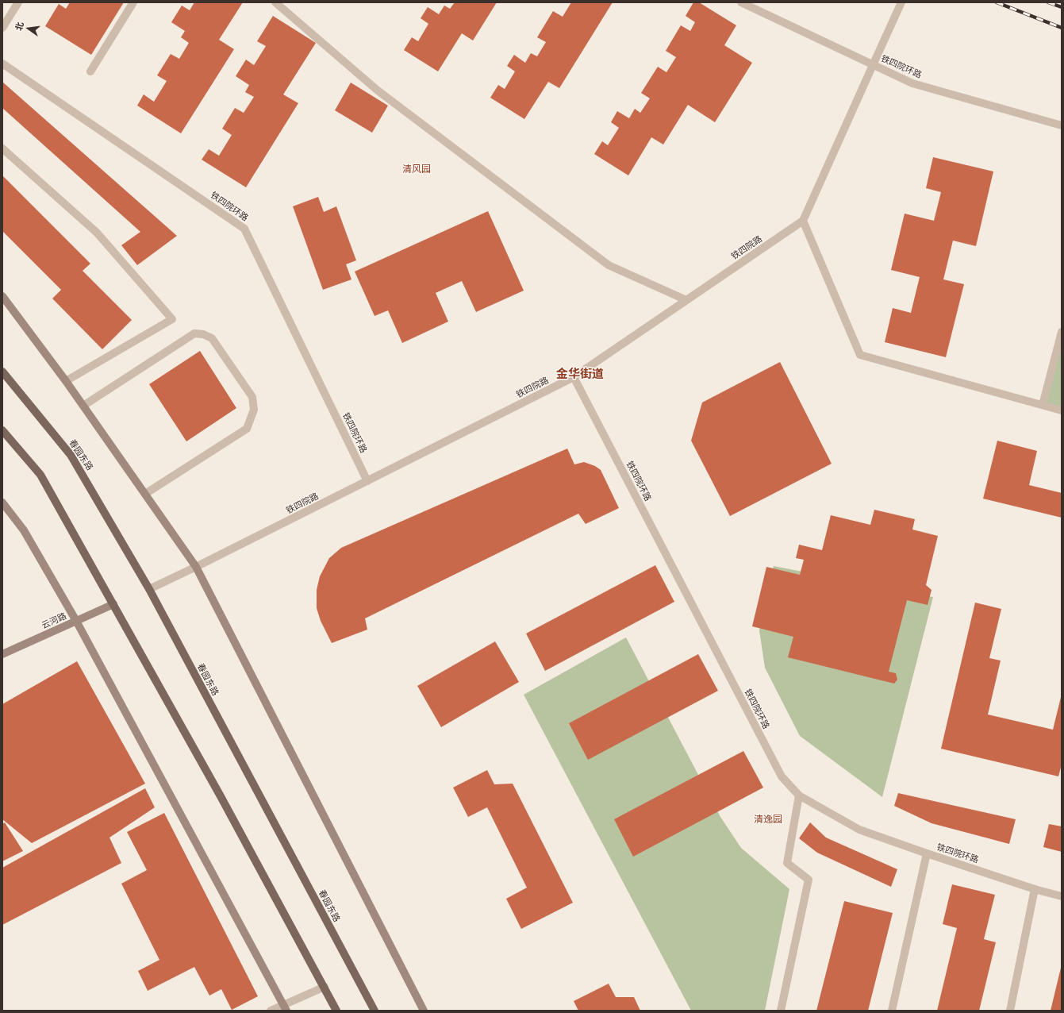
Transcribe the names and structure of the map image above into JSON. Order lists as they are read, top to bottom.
{
  "streets": {
    "main road": ["春园东路"],
    "street": ["铁四院环路", "铁四院路", "云河路"]
  },
  "crossings": [
    ["铁四院环路", "铁四院路"],
    ["铁四院路", "春园东路"]
  ],
  "districts": ["清风园", "金华街道", "清逸园"],
  "north": "left"
}
